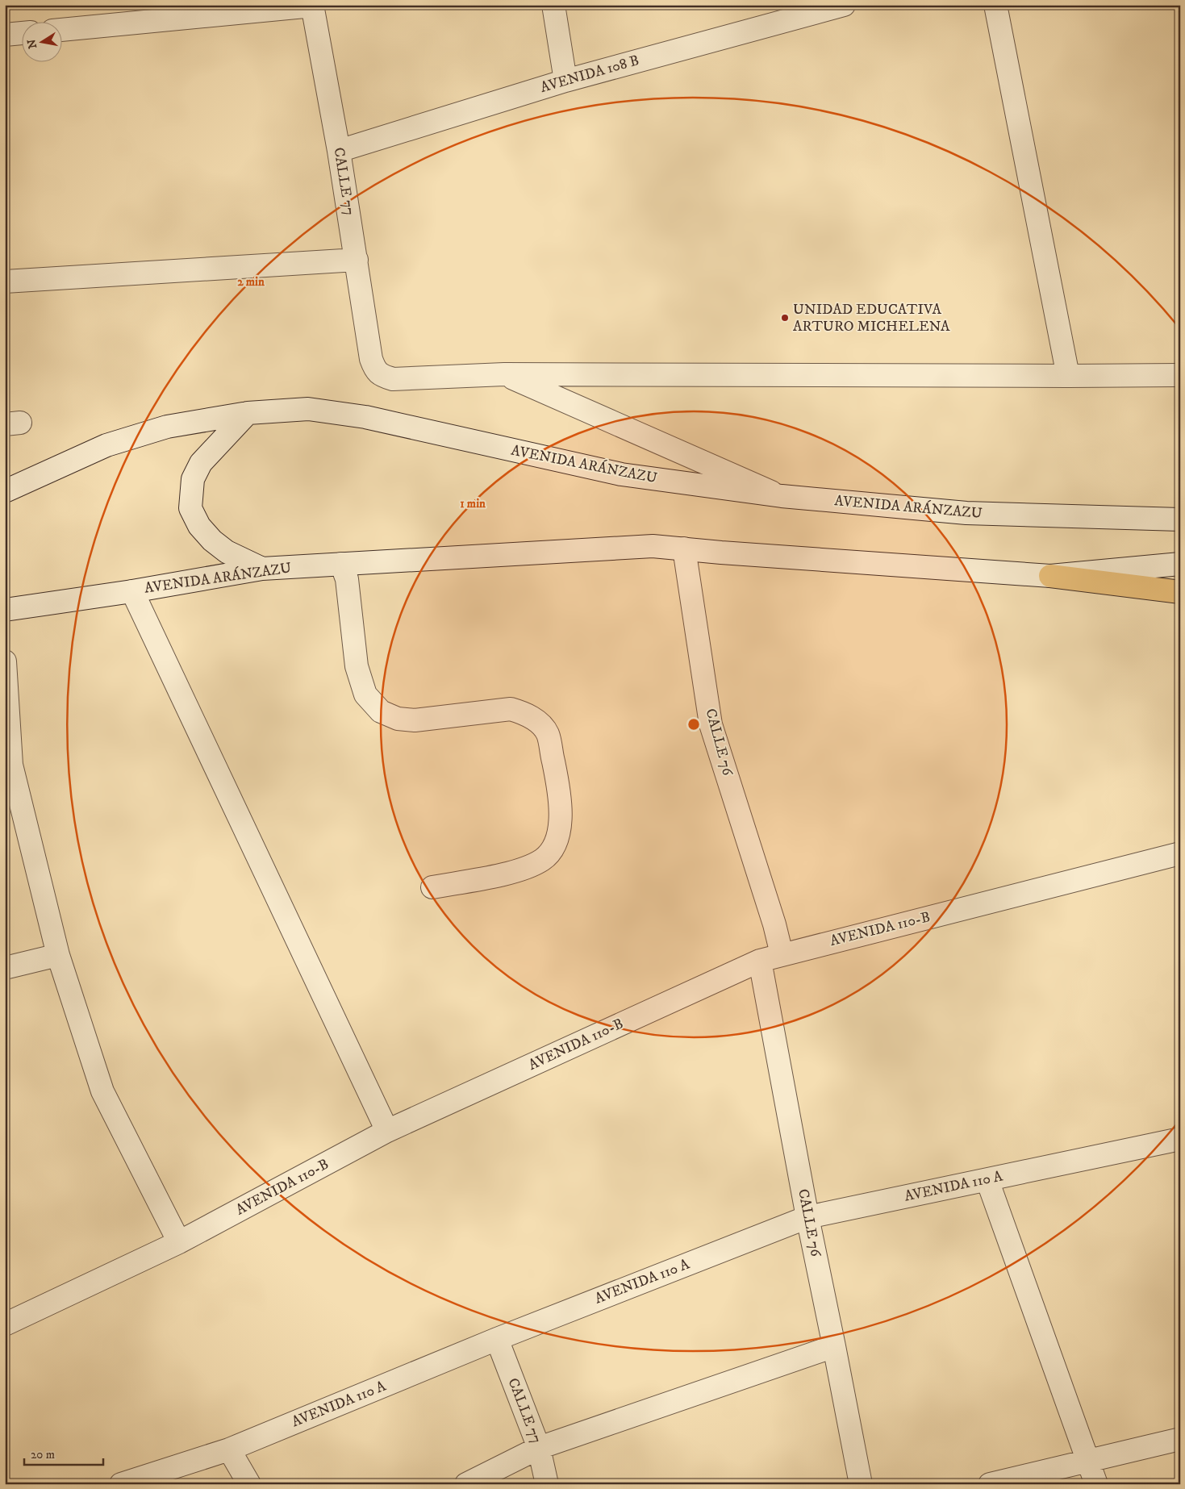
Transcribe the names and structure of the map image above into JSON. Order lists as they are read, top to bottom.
{
  "streets": {
    "street": [
      "AVENIDA 108 B",
      "CALLE 77",
      "AVENIDA ARÁNZAZU",
      "CALLE 76",
      "AVENIDA 110-B",
      "AVENIDA 110 A"
    ]
  },
  "crossings": [
    ["AVENIDA 108 B", "CALLE 77"],
    ["CALLE 77", "AVENIDA 110 A"],
    ["AVENIDA ARÁNZAZU", "CALLE 76"],
    ["CALLE 76", "AVENIDA 110-B"],
    ["CALLE 76", "AVENIDA 110 A"]
  ],
  "places": ["UNIDAD EDUCATIVA ARTURO MICHELENA"],
  "scale_bar": "20 m",
  "north": "left",
  "rings": ["2 min", "1 min"]
}
